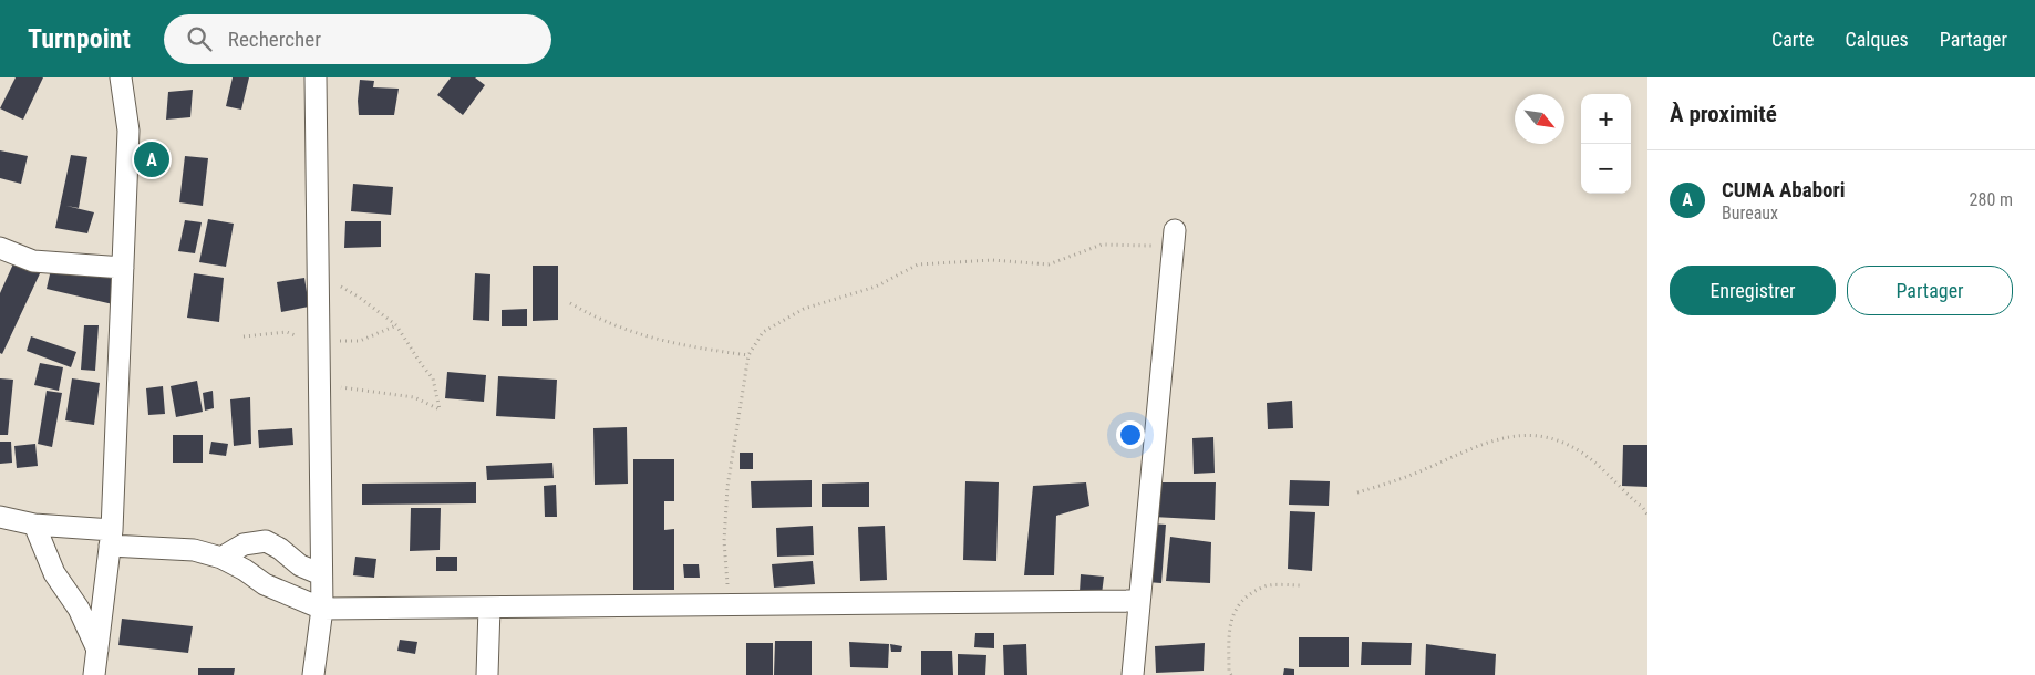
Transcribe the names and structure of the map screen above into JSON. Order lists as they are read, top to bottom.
{
  "north": "bottom right",
  "page": {
    "header": "Turnpoint",
    "search": "Rechercher",
    "nav": ["Carte", "Calques", "Partager"],
    "heading": "À proximité",
    "map_buttons": ["+", "−"],
    "pins": "A",
    "list": [
      {
        "mark": "A",
        "name": "CUMA Ababori",
        "note": "Bureaux",
        "value": "280 m"
      }
    ],
    "buttons": ["Enregistrer", "Partager"]
  }
}
